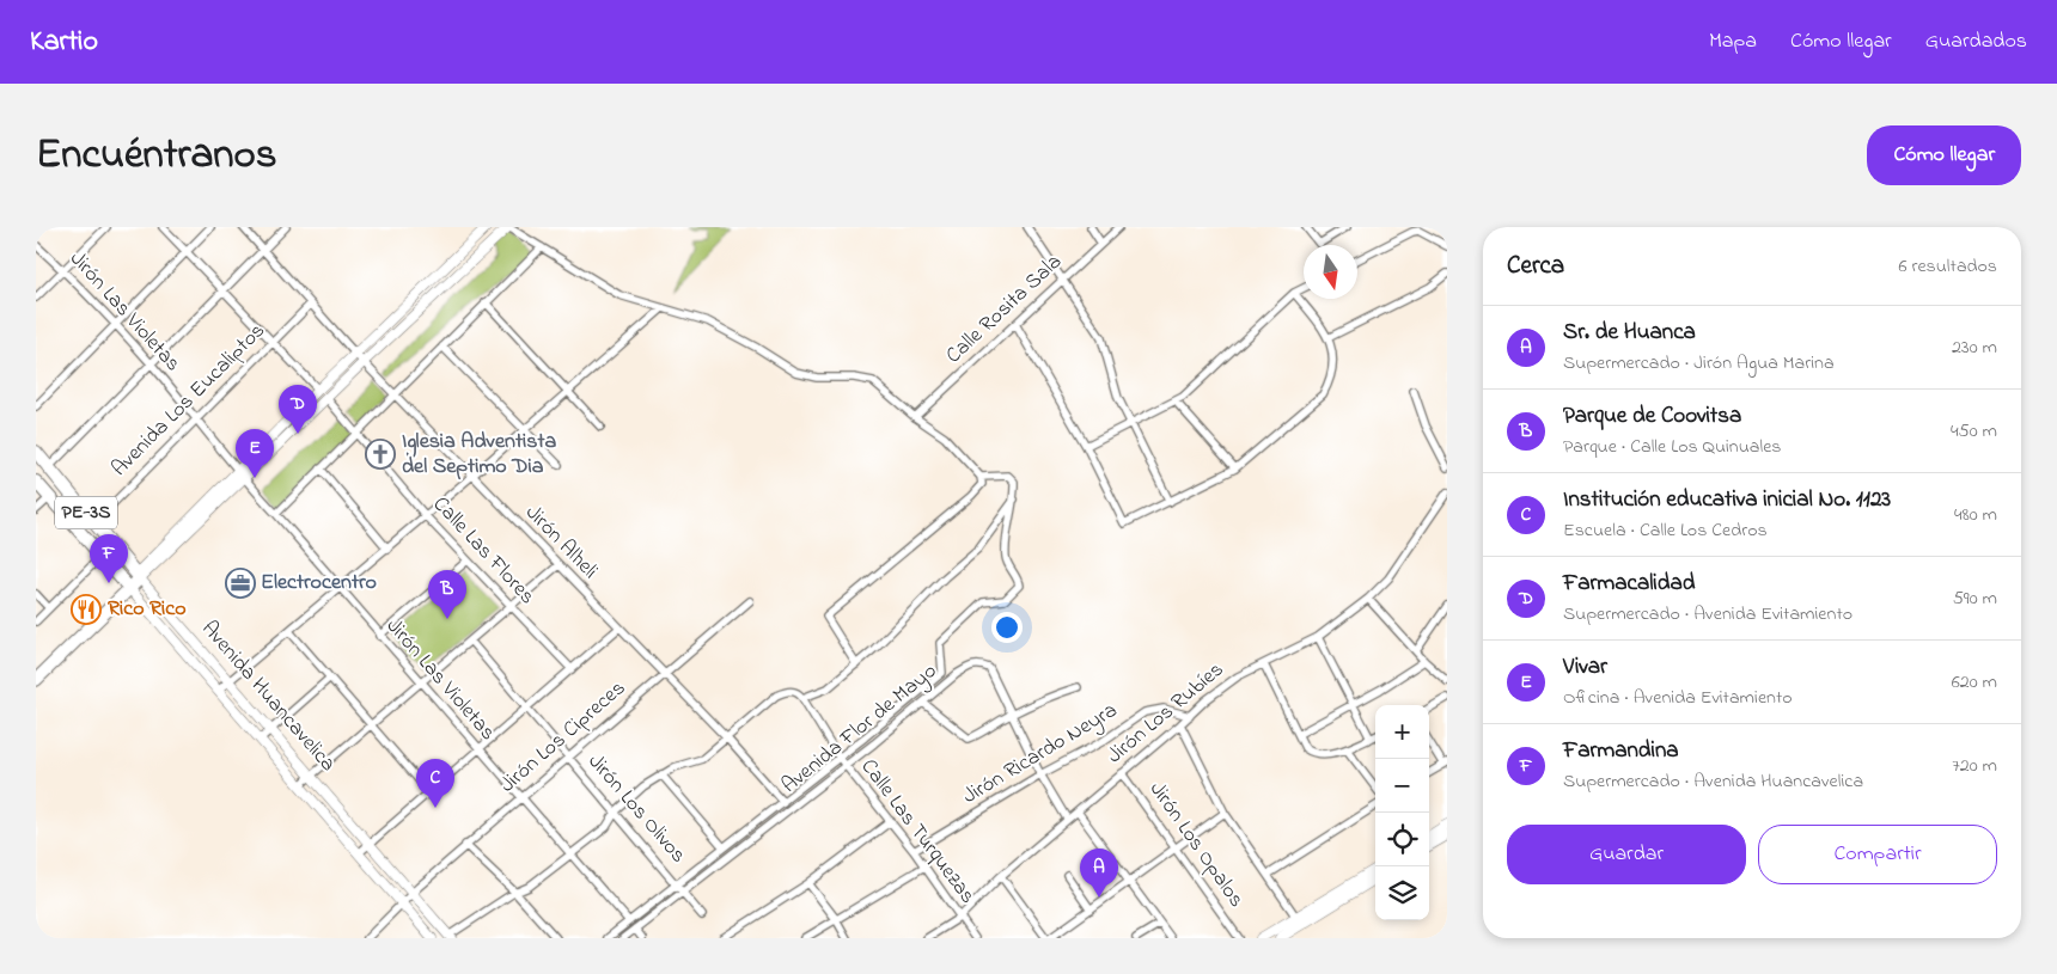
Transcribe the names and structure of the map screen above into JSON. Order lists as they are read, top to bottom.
{
  "streets": {
    "highway": ["PE-3S", "Avenida Huancavelica"],
    "street": [
      "Calle Rosita Sala",
      "Jirón Las Violetas",
      "Avenida Los Eucaliptos",
      "Jirón Alheli",
      "Calle Las Flores",
      "Jirón Los Rubíes",
      "Avenida Flor de Mayo",
      "Jirón Los Cipreces",
      "Jirón Ricardo Neyra",
      "Jirón Los Olivos",
      "Calle Las Turquezas",
      "Jirón Los Opalos"
    ]
  },
  "crossings": [
    ["Jirón Las Violetas", "Avenida Los Eucaliptos"],
    ["Jirón Las Violetas", "Avenida Flor de Mayo"],
    ["Jirón Las Violetas", "Jirón Los Cipreces"],
    ["Avenida Los Eucaliptos", "Jirón Alheli"],
    ["Avenida Los Eucaliptos", "Avenida Huancavelica"],
    ["Jirón Alheli", "Avenida Flor de Mayo"],
    ["Jirón Alheli", "Jirón Los Cipreces"],
    ["Jirón Alheli", "Calle Las Turquezas"],
    ["Avenida Huancavelica", "Jirón Los Cipreces"],
    ["Jirón Los Rubíes", "Avenida Flor de Mayo"],
    ["Jirón Los Rubíes", "Jirón Ricardo Neyra"],
    ["Jirón Los Rubíes", "Calle Las Turquezas"],
    ["Jirón Los Rubíes", "Jirón Los Opalos"],
    ["Avenida Flor de Mayo", "Jirón Ricardo Neyra"],
    ["Avenida Flor de Mayo", "Jirón Los Olivos"],
    ["Avenida Flor de Mayo", "Calle Las Turquezas"],
    ["Jirón Los Cipreces", "Jirón Los Olivos"],
    ["Jirón Ricardo Neyra", "Calle Las Turquezas"]
  ],
  "places": {
    "church": ["Iglesia Adventista del Septimo Dia"],
    "office": ["Electrocentro"],
    "restaurant": ["Rico Rico"]
  },
  "north": "bottom",
  "page": {
    "header": "Kartio",
    "nav": ["Mapa", "Cómo llegar", "Guardados"],
    "title": "Encuéntranos",
    "buttons": [
      "Cómo llegar",
      ["Guardar", "Compartir"]
    ],
    "heading": ["Cerca", "6 resultados"],
    "list": [
      {
        "mark": "A",
        "name": "Sr. de Huanca",
        "note": "Supermercado · Jirón Agua Marina",
        "value": "230 m"
      },
      {
        "mark": "B",
        "name": "Parque de Coovitsa",
        "note": "Parque · Calle Los Quinuales",
        "value": "450 m"
      },
      {
        "mark": "C",
        "name": "Institución educativa inicial No. 1123",
        "note": "Escuela · Calle Los Cedros",
        "value": "480 m"
      },
      {
        "mark": "D",
        "name": "Farmacalidad",
        "note": "Supermercado · Avenida Evitamiento",
        "value": "590 m"
      },
      {
        "mark": "E",
        "name": "Vivar",
        "note": "Oficina · Avenida Evitamiento",
        "value": "620 m"
      },
      {
        "mark": "F",
        "name": "Farmandina",
        "note": "Supermercado · Avenida Huancavelica",
        "value": "720 m"
      }
    ],
    "pins": [
      "D",
      "E",
      "F",
      "B",
      "C",
      "A"
    ],
    "map_buttons": ["+", "−"]
  }
}
